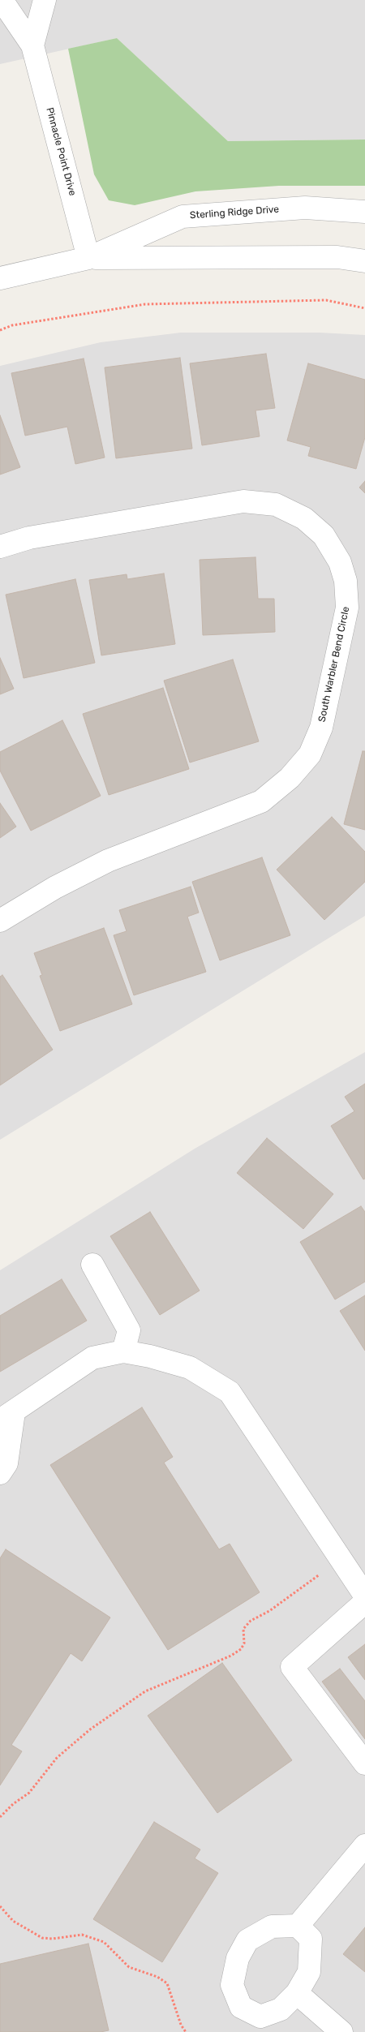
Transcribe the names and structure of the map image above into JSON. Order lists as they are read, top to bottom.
{
  "streets": {
    "street": ["Pinnacle Point Drive", "Sterling Ridge Drive", "South Warbler Bend Circle"]
  },
  "crossings": [
    ["Pinnacle Point Drive", "Sterling Ridge Drive"]
  ]
}
